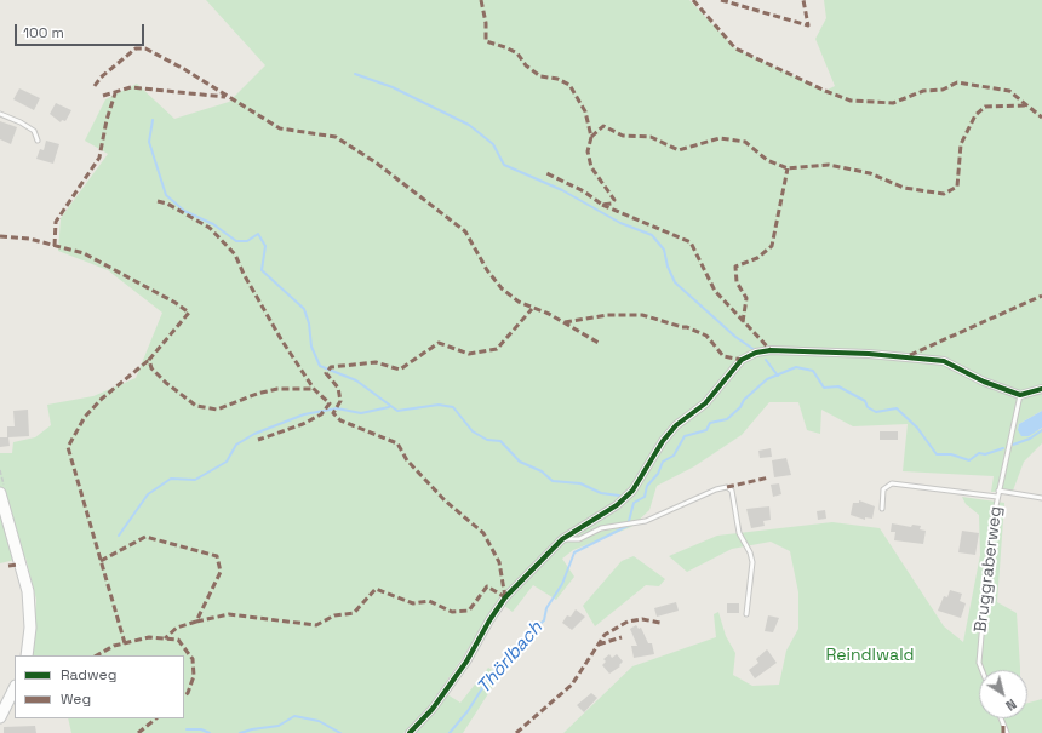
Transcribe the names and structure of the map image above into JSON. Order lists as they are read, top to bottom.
{
  "streets": {
    "lane": ["Bruggraberweg"]
  },
  "water": ["Thörlbach"],
  "parks": ["Reindlwald"],
  "legend": ["Radweg", "Weg"],
  "scale_bar": "100 m",
  "north": "bottom right"
}
